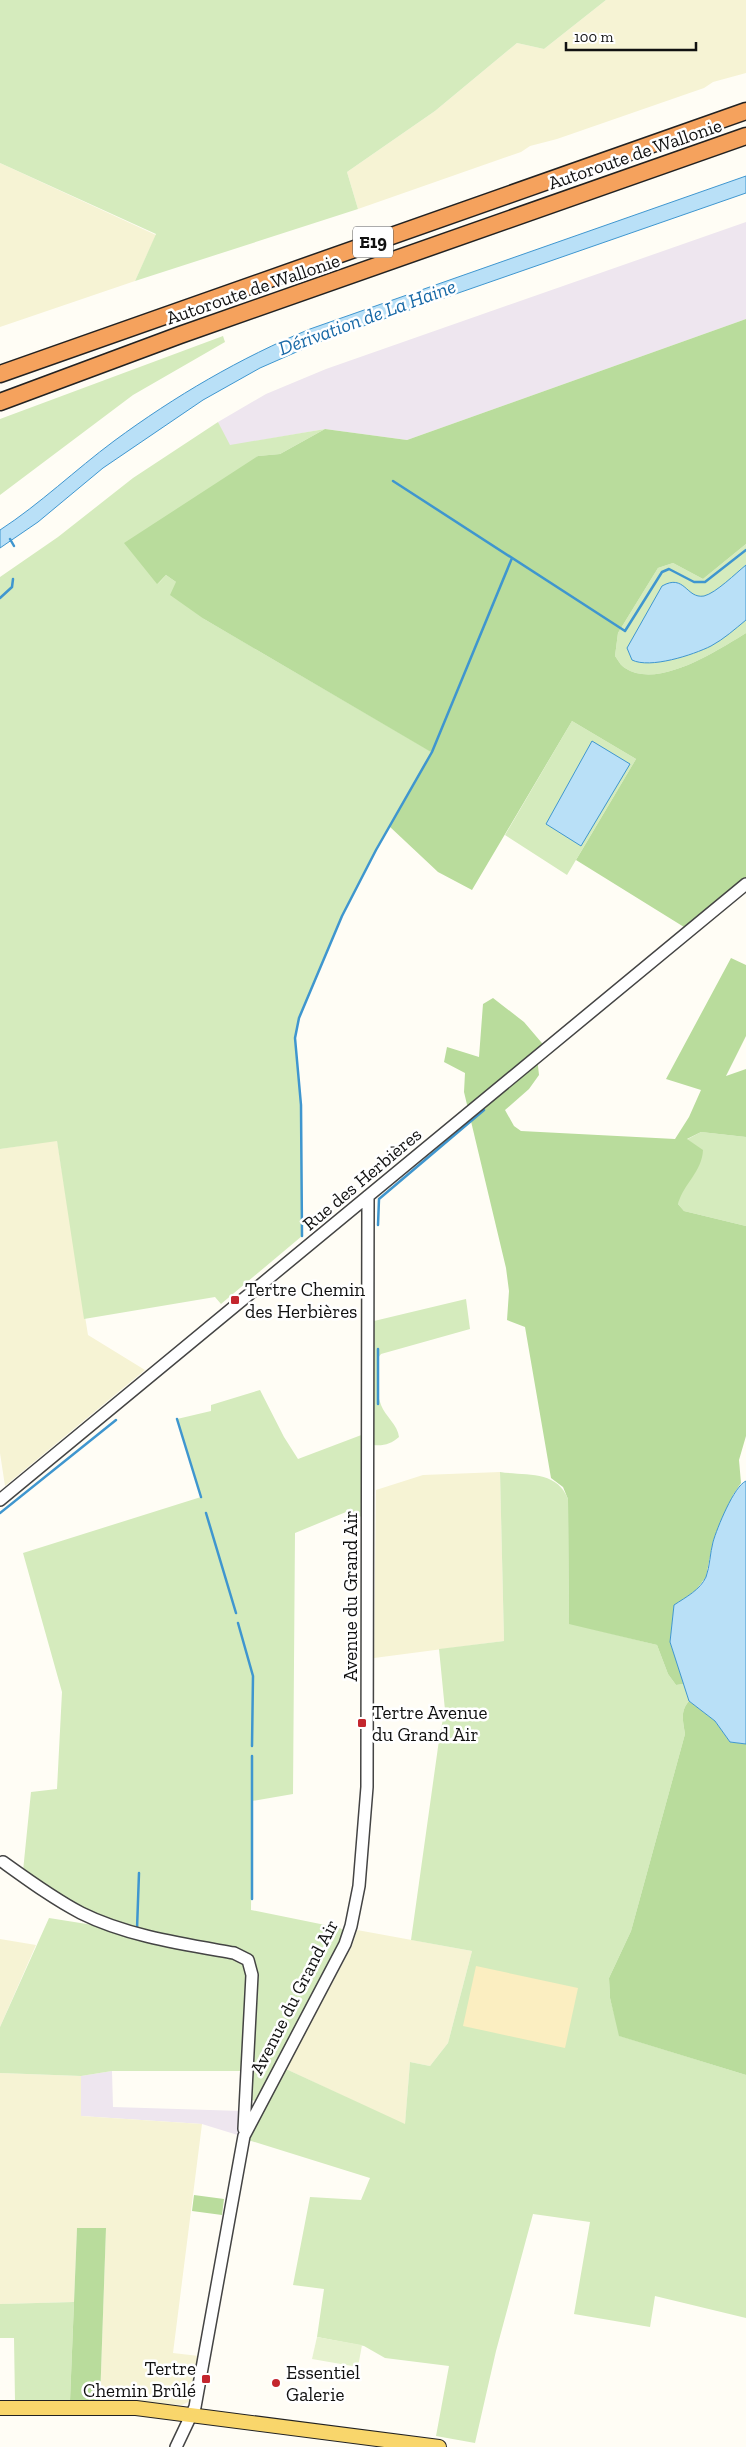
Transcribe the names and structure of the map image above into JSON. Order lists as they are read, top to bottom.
{
  "streets": {
    "highway": ["Autoroute de Wallonie", "E19"],
    "street": ["Rue des Herbières", "Avenue du Grand Air"]
  },
  "crossings": [
    ["Rue des Herbières", "Avenue du Grand Air"]
  ],
  "water": ["Dérivation de La Haine"],
  "places": {
    "transit": ["Tertre Chemin des Herbières", "Tertre Avenue du Grand Air", "Tertre Chemin Brûlé"],
    "other": ["Essentiel Galerie"]
  },
  "scale_bar": "100 m"
}
